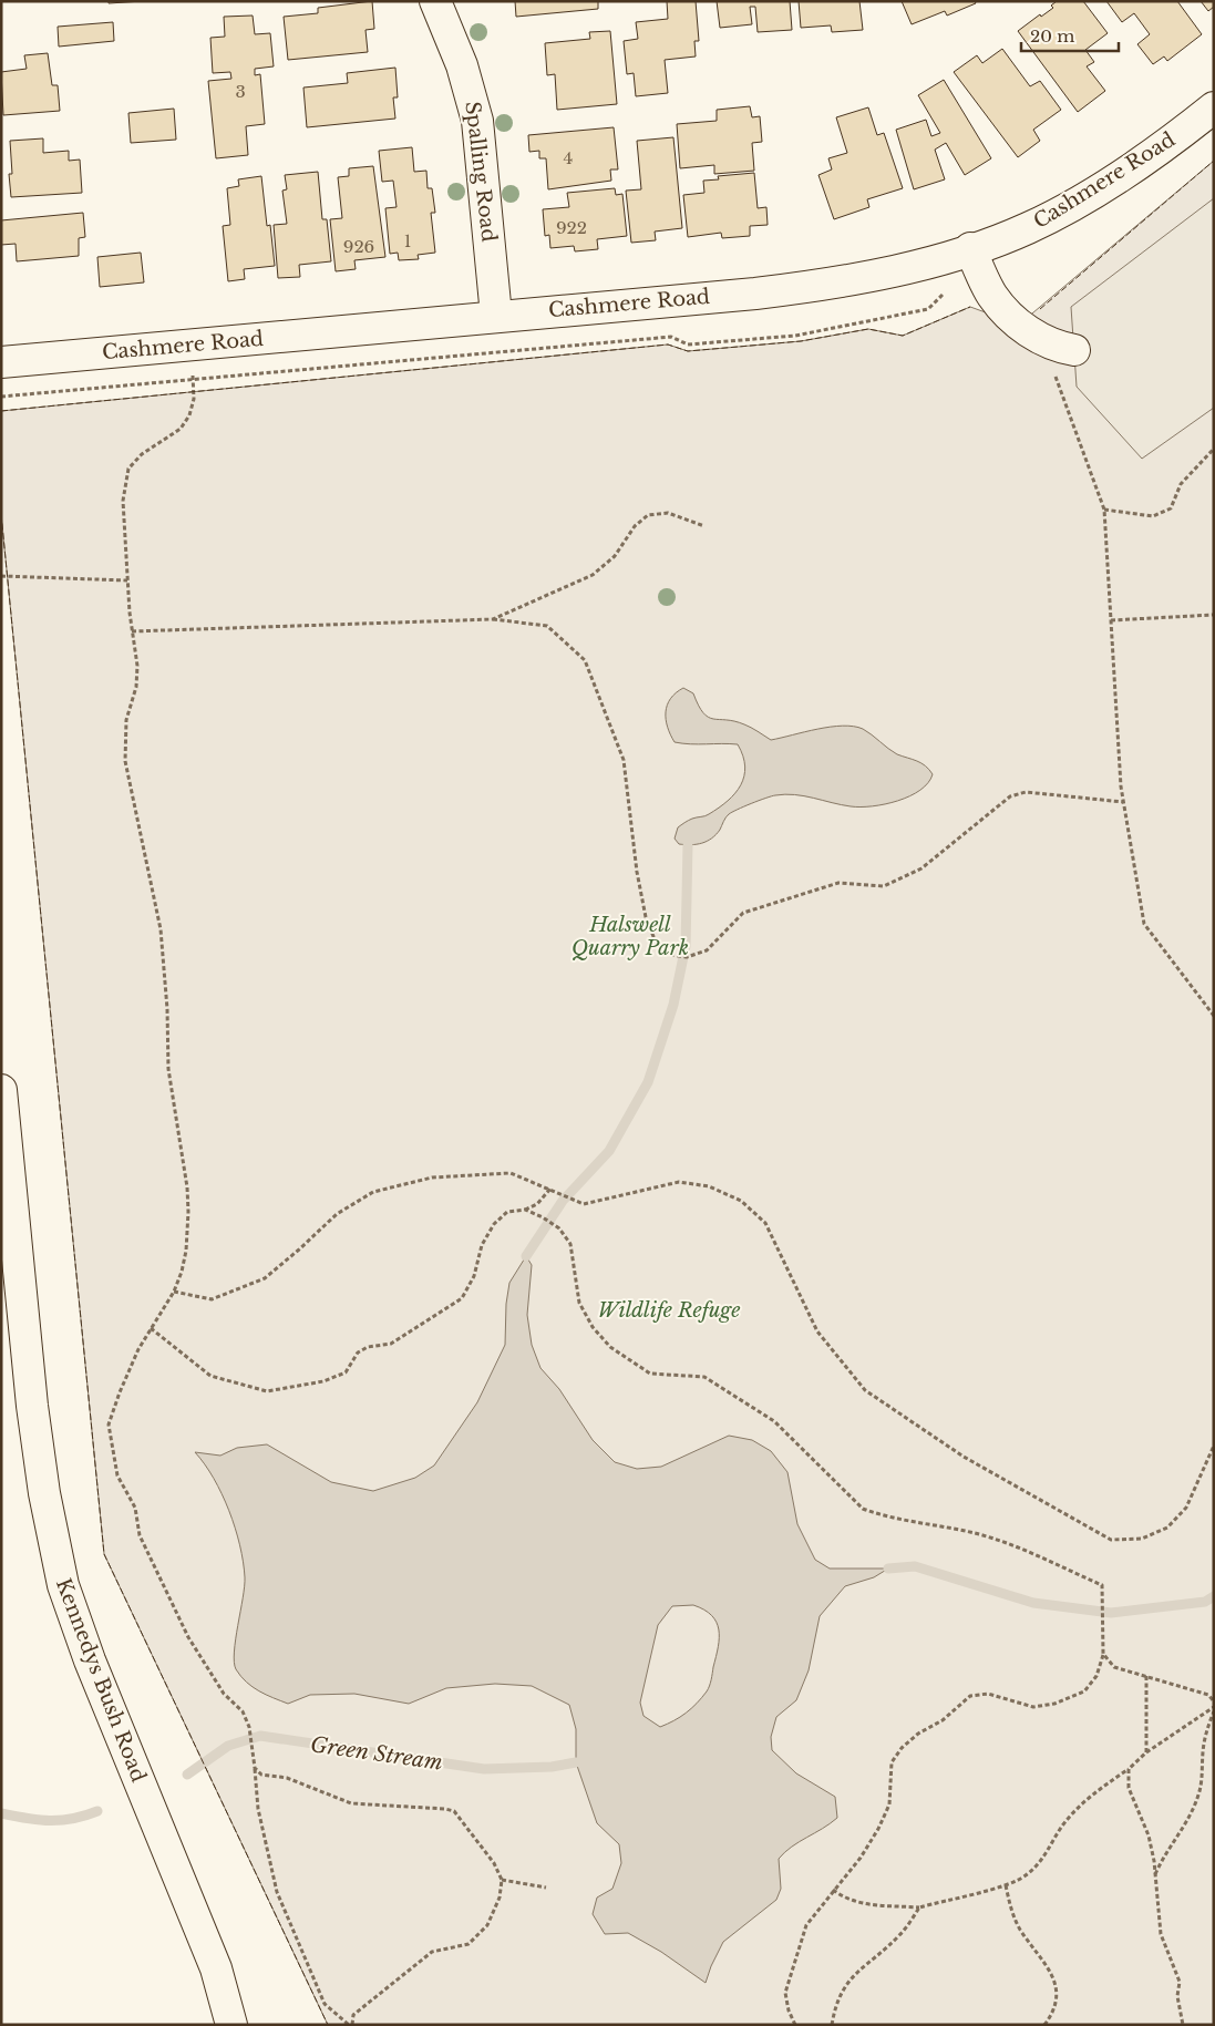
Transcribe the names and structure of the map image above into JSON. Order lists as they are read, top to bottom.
{
  "streets": {
    "street": ["Spalling Road", "Cashmere Road", "Kennedys Bush Road"]
  },
  "crossings": [
    ["Spalling Road", "Cashmere Road"]
  ],
  "water": ["Green Stream"],
  "parks": ["Halswell Quarry Park", "Wildlife Refuge"],
  "house_numbers": [
    "3",
    "4",
    "922",
    "1",
    "926"
  ],
  "scale_bar": "20 m"
}
